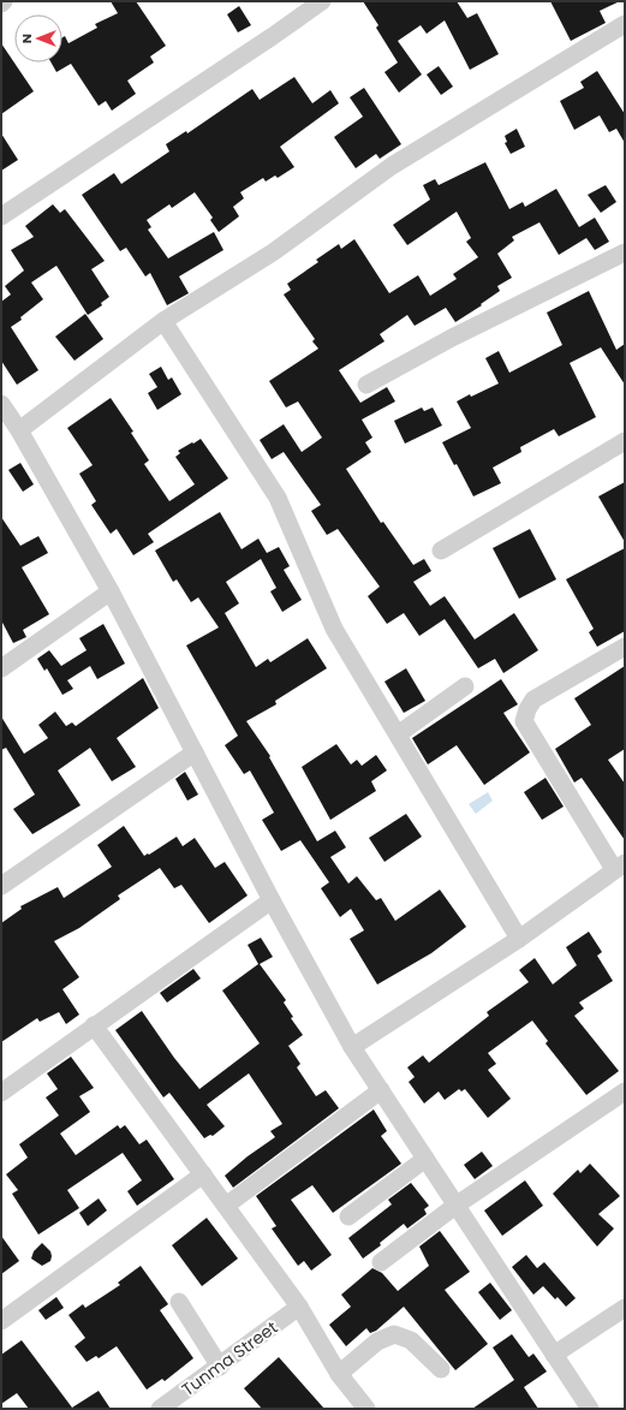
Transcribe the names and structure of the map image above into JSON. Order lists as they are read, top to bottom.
{
  "streets": {
    "street": ["Tunma Street"]
  },
  "north": "left"
}
